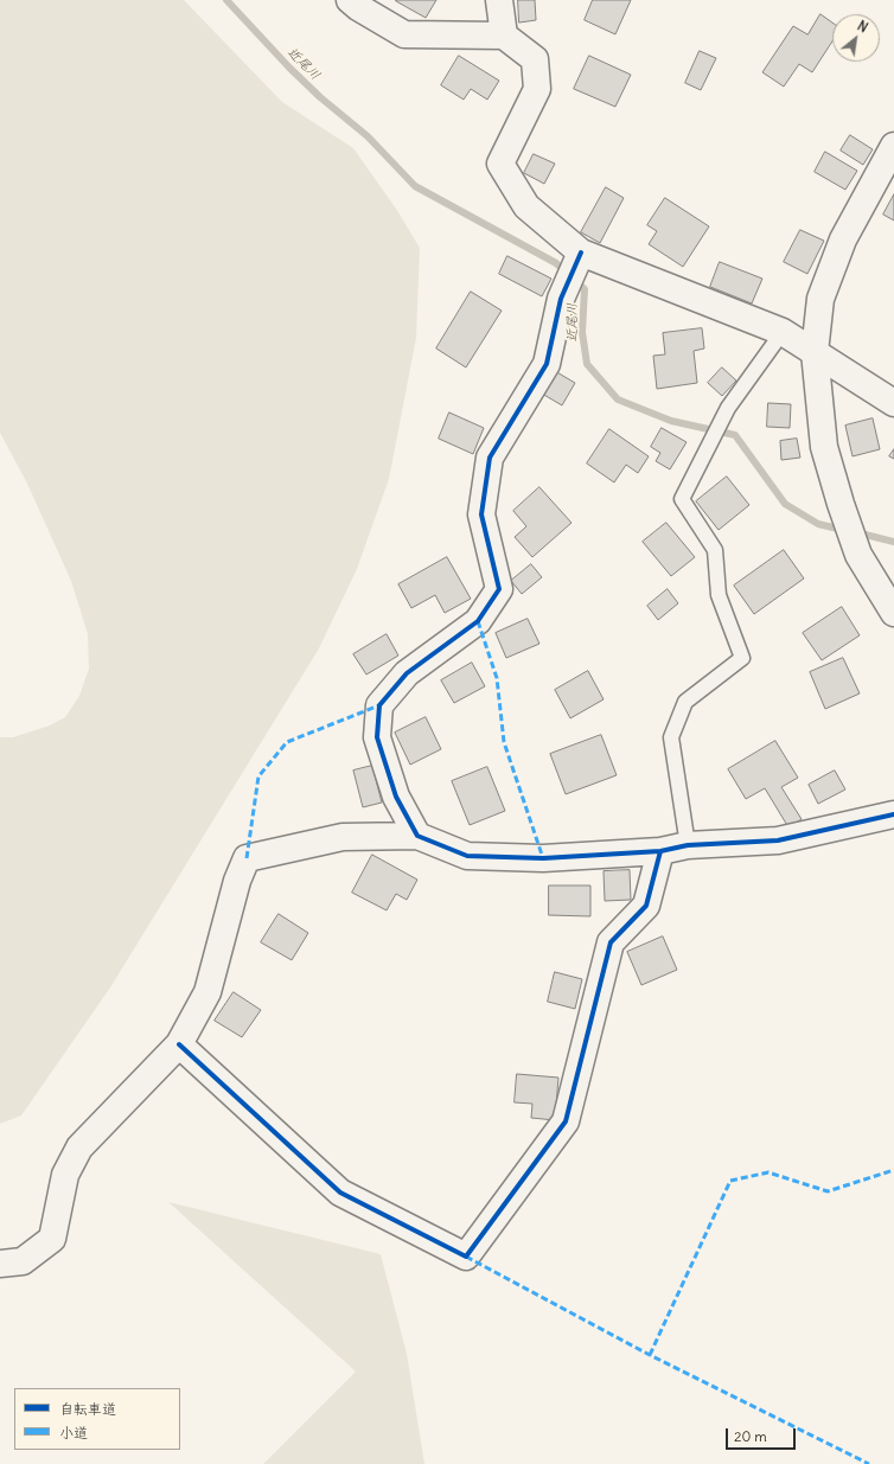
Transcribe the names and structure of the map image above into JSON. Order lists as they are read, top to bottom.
{
  "water": ["近尾川"],
  "legend": ["自転車道", "小道"],
  "scale_bar": "20 m",
  "north": "top right"
}
